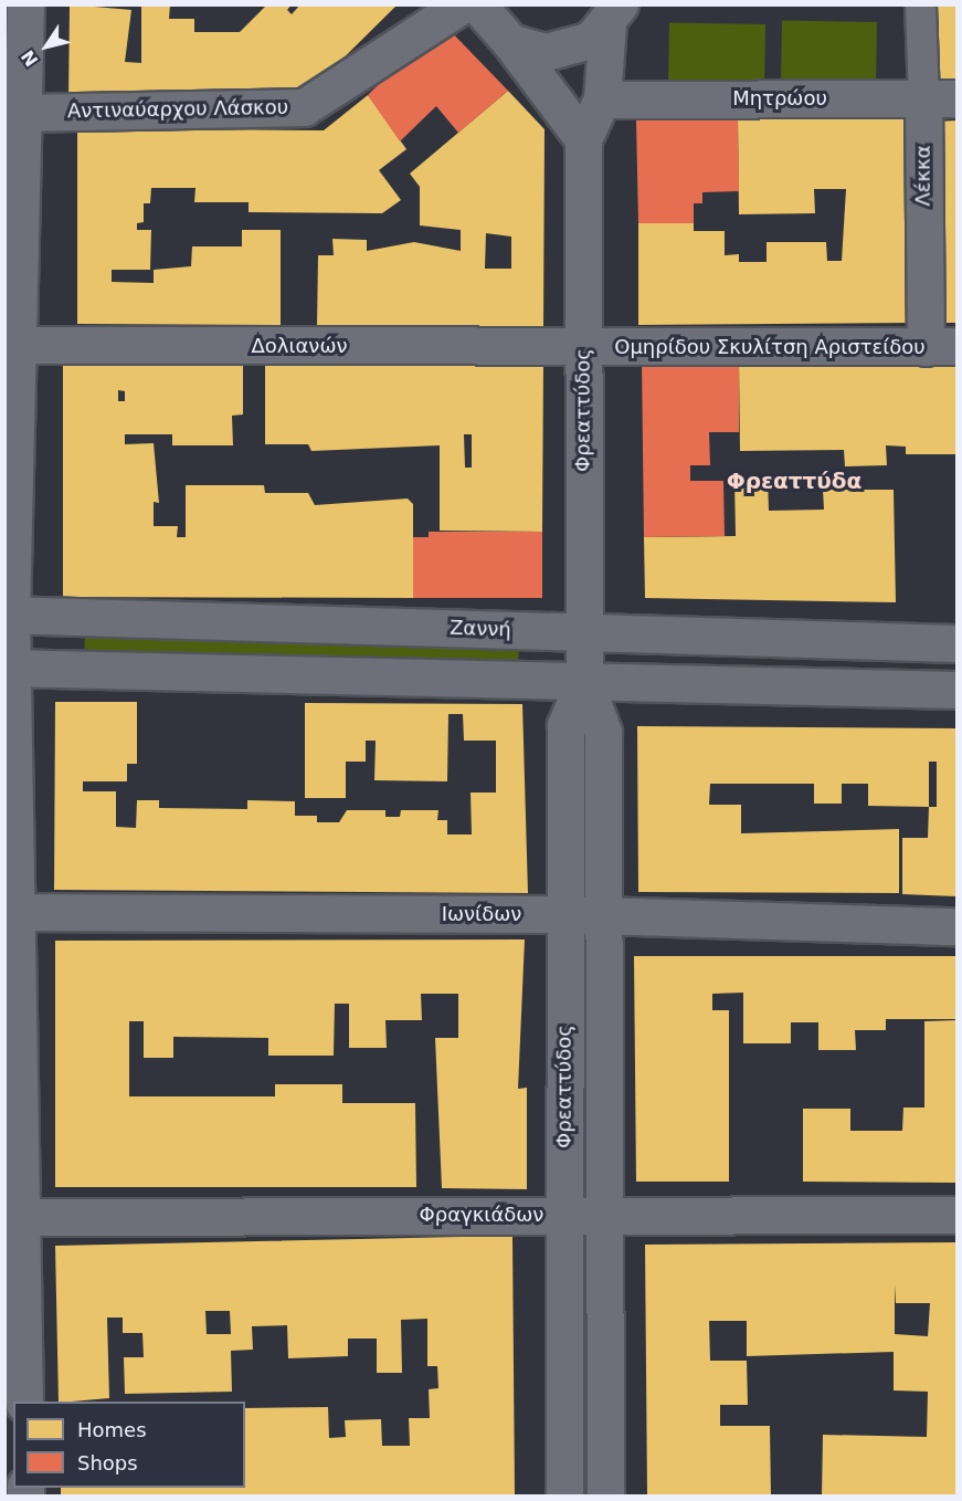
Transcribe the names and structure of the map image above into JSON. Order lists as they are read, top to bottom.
{
  "streets": {
    "street": [
      "Μητρώου",
      "Αντιναύαρχου Λάσκου",
      "Λέκκα",
      "Δολιανών",
      "Ομηρίδου Σκυλίτση Αριστείδου",
      "Φρεαττύδος",
      "Ζαννή",
      "Ιωνίδων",
      "Φραγκιάδων"
    ]
  },
  "crossings": [
    ["Μητρώου", "Λέκκα"],
    ["Μητρώου", "Φρεαττύδος"],
    ["Λέκκα", "Ομηρίδου Σκυλίτση Αριστείδου"],
    ["Δολιανών", "Ομηρίδου Σκυλίτση Αριστείδου"],
    ["Δολιανών", "Φρεαττύδος"],
    ["Ομηρίδου Σκυλίτση Αριστείδου", "Φρεαττύδος"],
    ["Φρεαττύδος", "Ζαννή"],
    ["Φρεαττύδος", "Ιωνίδων"],
    ["Φρεαττύδος", "Φραγκιάδων"]
  ],
  "districts": ["Φρεαττύδα"],
  "legend": ["Homes", "Shops"],
  "north": "bottom left"
}
